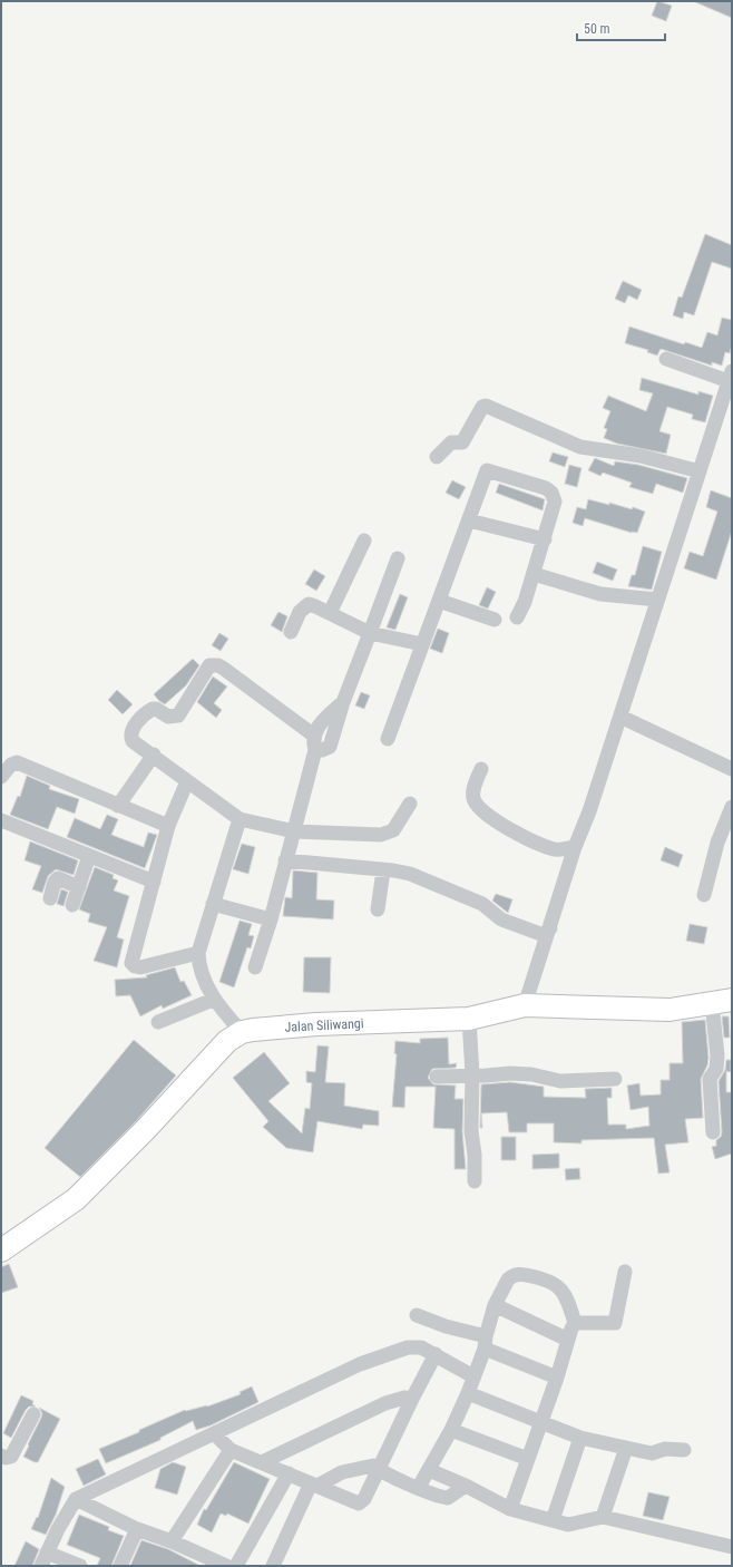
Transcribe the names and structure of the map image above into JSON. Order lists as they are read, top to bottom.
{
  "streets": {
    "main road": ["Jalan Siliwangi"]
  },
  "scale_bar": "50 m"
}
